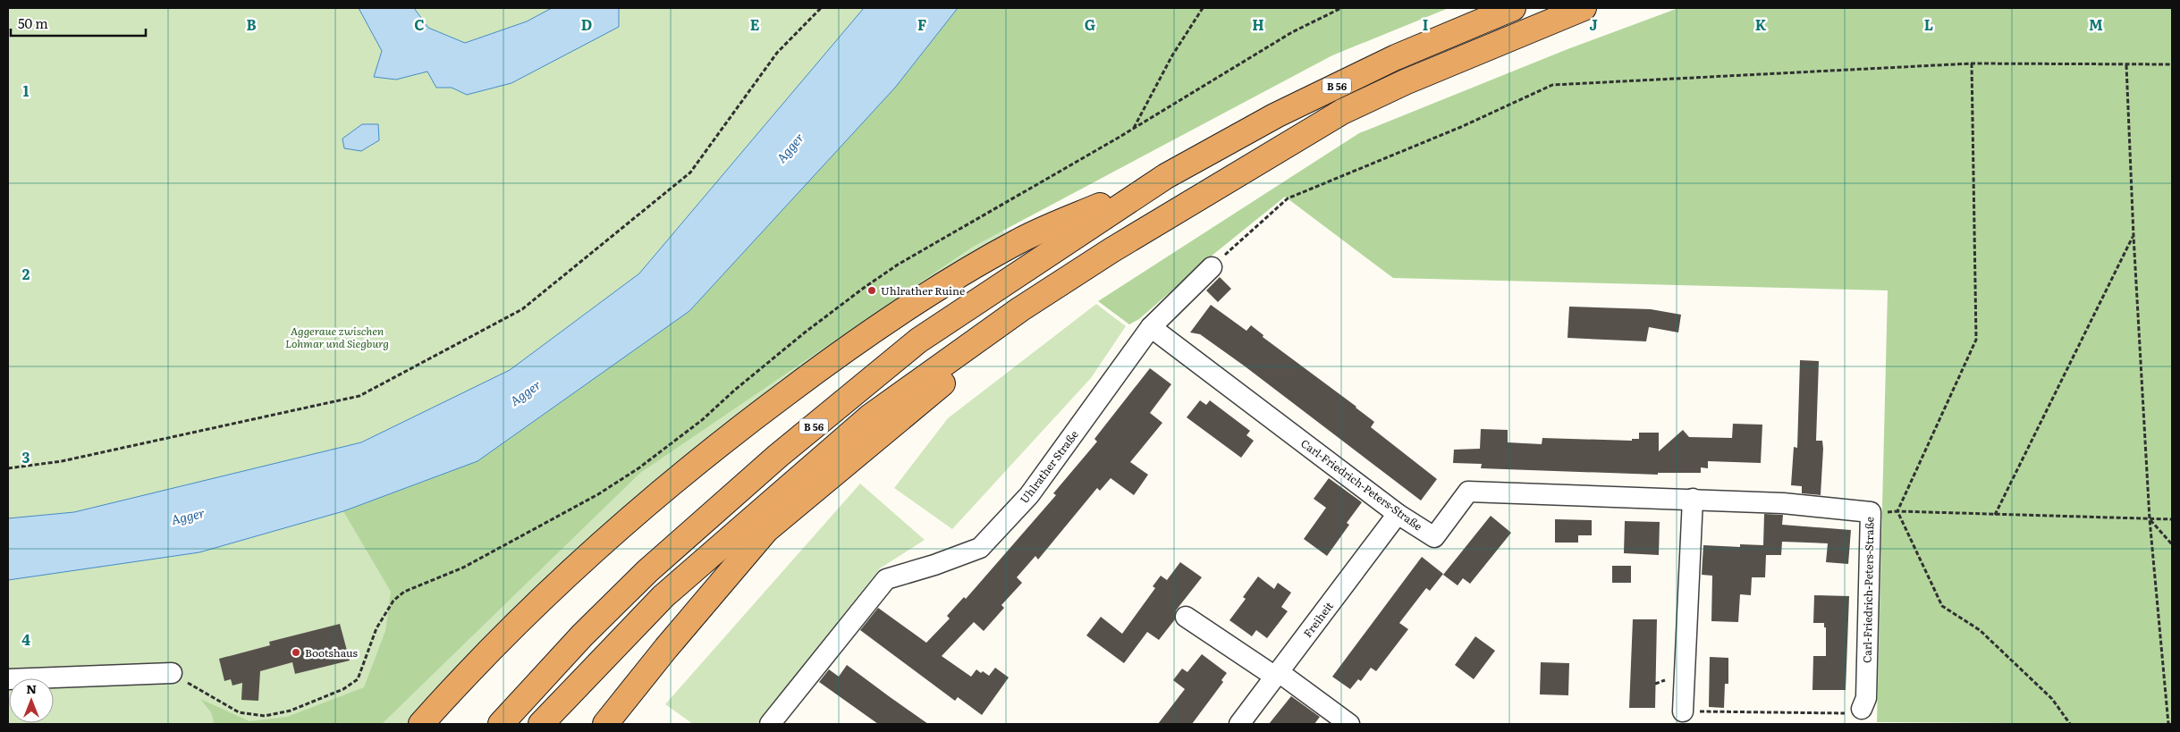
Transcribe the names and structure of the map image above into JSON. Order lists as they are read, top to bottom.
{
  "streets": {
    "highway": ["B 56"],
    "street": ["Uhlrather Straße", "Carl-Friedrich-Peters-Straße", "Freiheit"]
  },
  "crossings": [
    ["Uhlrather Straße", "Carl-Friedrich-Peters-Straße"],
    ["Carl-Friedrich-Peters-Straße", "Freiheit"]
  ],
  "water": ["Agger"],
  "parks": ["Aggeraue zwischen Lohmar und Siegburg"],
  "places": ["Uhlrather Ruine", "Bootshaus"],
  "scale_bar": "50 m",
  "north": "top",
  "grid": {
    "columns": [
      "B",
      "C",
      "D",
      "E",
      "F",
      "G",
      "H",
      "I",
      "J",
      "K",
      "L",
      "M"
    ],
    "rows": [
      "1",
      "2",
      "3",
      "4"
    ]
  }
}
